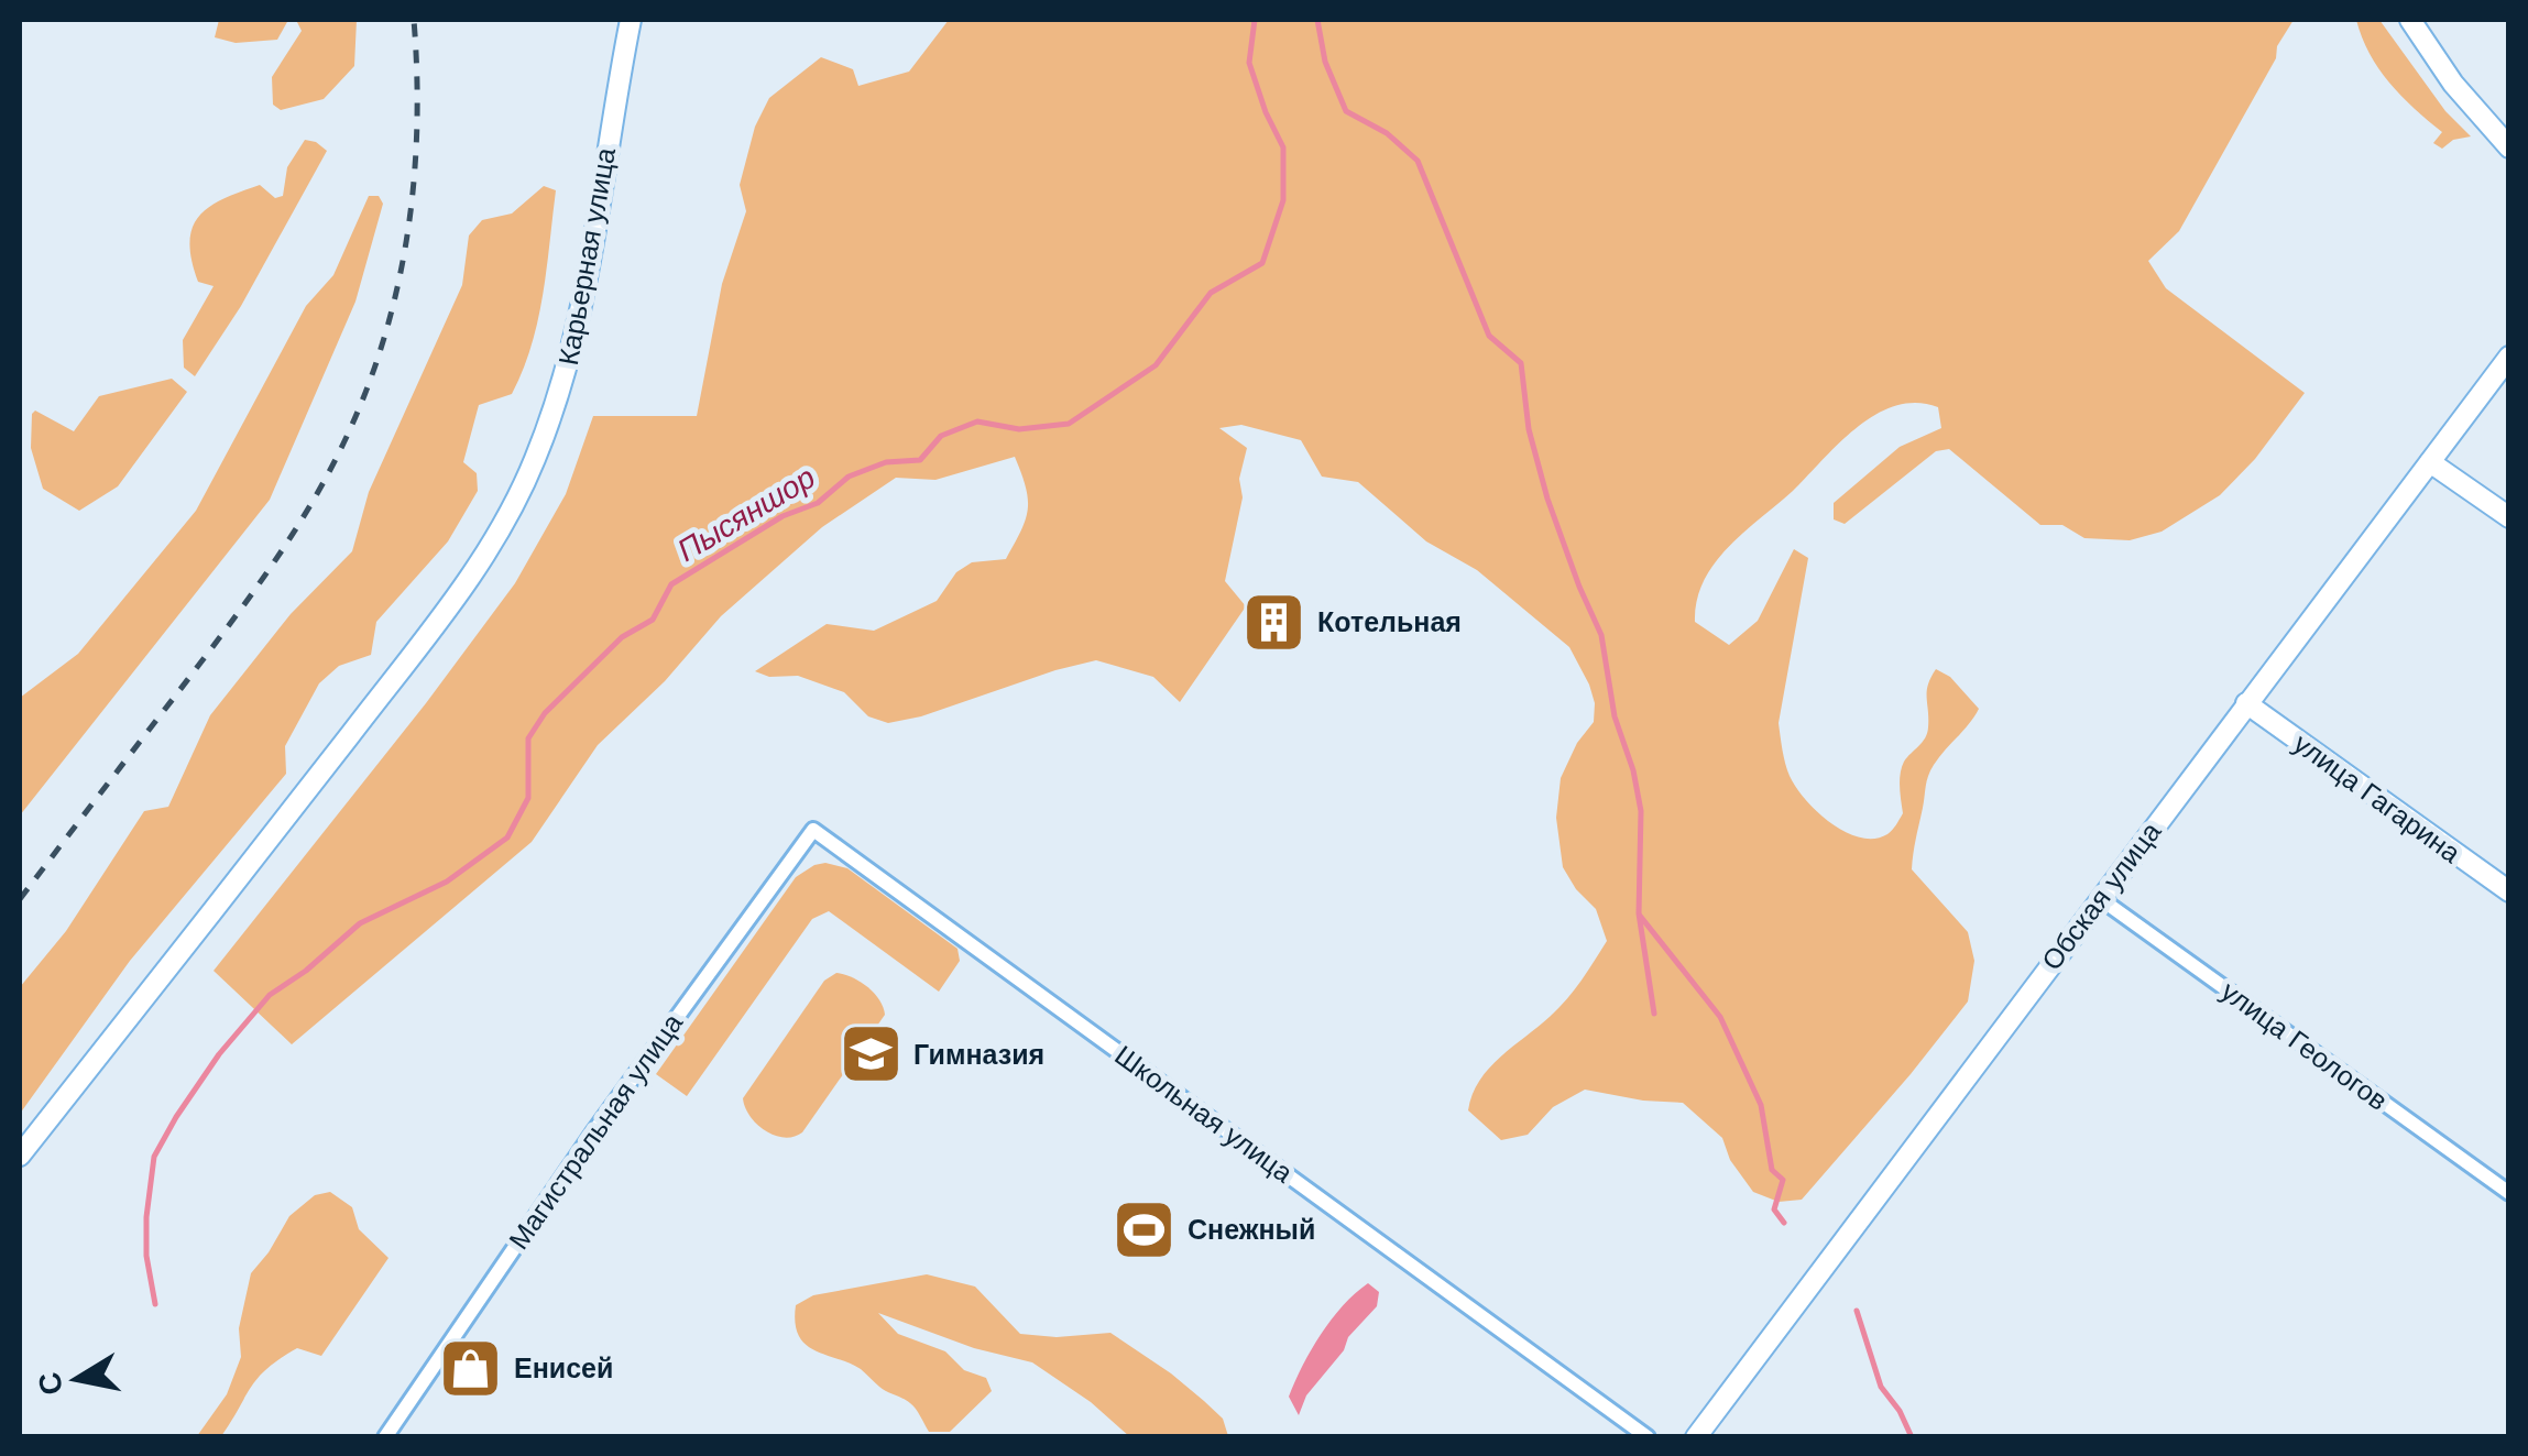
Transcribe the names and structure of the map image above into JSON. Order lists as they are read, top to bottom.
{
  "streets": {
    "street": [
      "Карьерная улица",
      "улица Гагарина",
      "Обская улица",
      "улица Геологов",
      "Школьная улица",
      "Магистральная улица"
    ]
  },
  "crossings": [
    ["улица Гагарина", "Обская улица"],
    ["Обская улица", "улица Геологов"],
    ["Школьная улица", "Магистральная улица"]
  ],
  "water": ["Пысяншор"],
  "places": {
    "building": ["Котельная"],
    "school or university": ["Гимназия"],
    "sports": ["Снежный"],
    "shop": ["Енисей"]
  },
  "north": "left"
}
